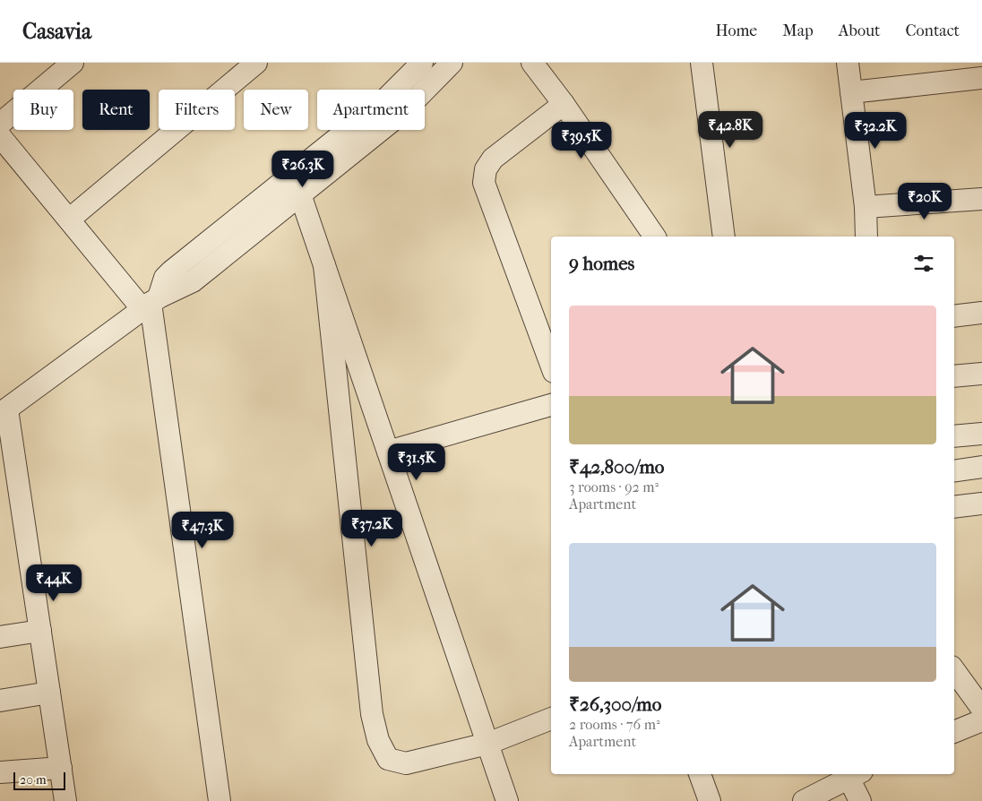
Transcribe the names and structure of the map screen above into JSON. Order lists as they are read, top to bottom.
{
  "scale_bar": "20 m",
  "page": {
    "header": "Casavia",
    "nav": [
      "Home",
      "Map",
      "About",
      "Contact"
    ],
    "chip": [
      "Buy",
      "Rent",
      "Filters",
      "New",
      "Apartment"
    ],
    "price": [
      "₹42.8K",
      "₹32.2K",
      "₹39.5K",
      "₹26.3K",
      "₹20K",
      "₹31.5K",
      "₹37.2K",
      "₹47.3K",
      "₹44K"
    ],
    "heading": "9 homes",
    "list": [
      {
        "name": "₹42,800/mo",
        "note": "3 rooms · 92 m² · Apartment"
      },
      {
        "name": "₹26,300/mo",
        "note": "2 rooms · 76 m² · Apartment"
      }
    ],
    "scale": "20 m"
  }
}
